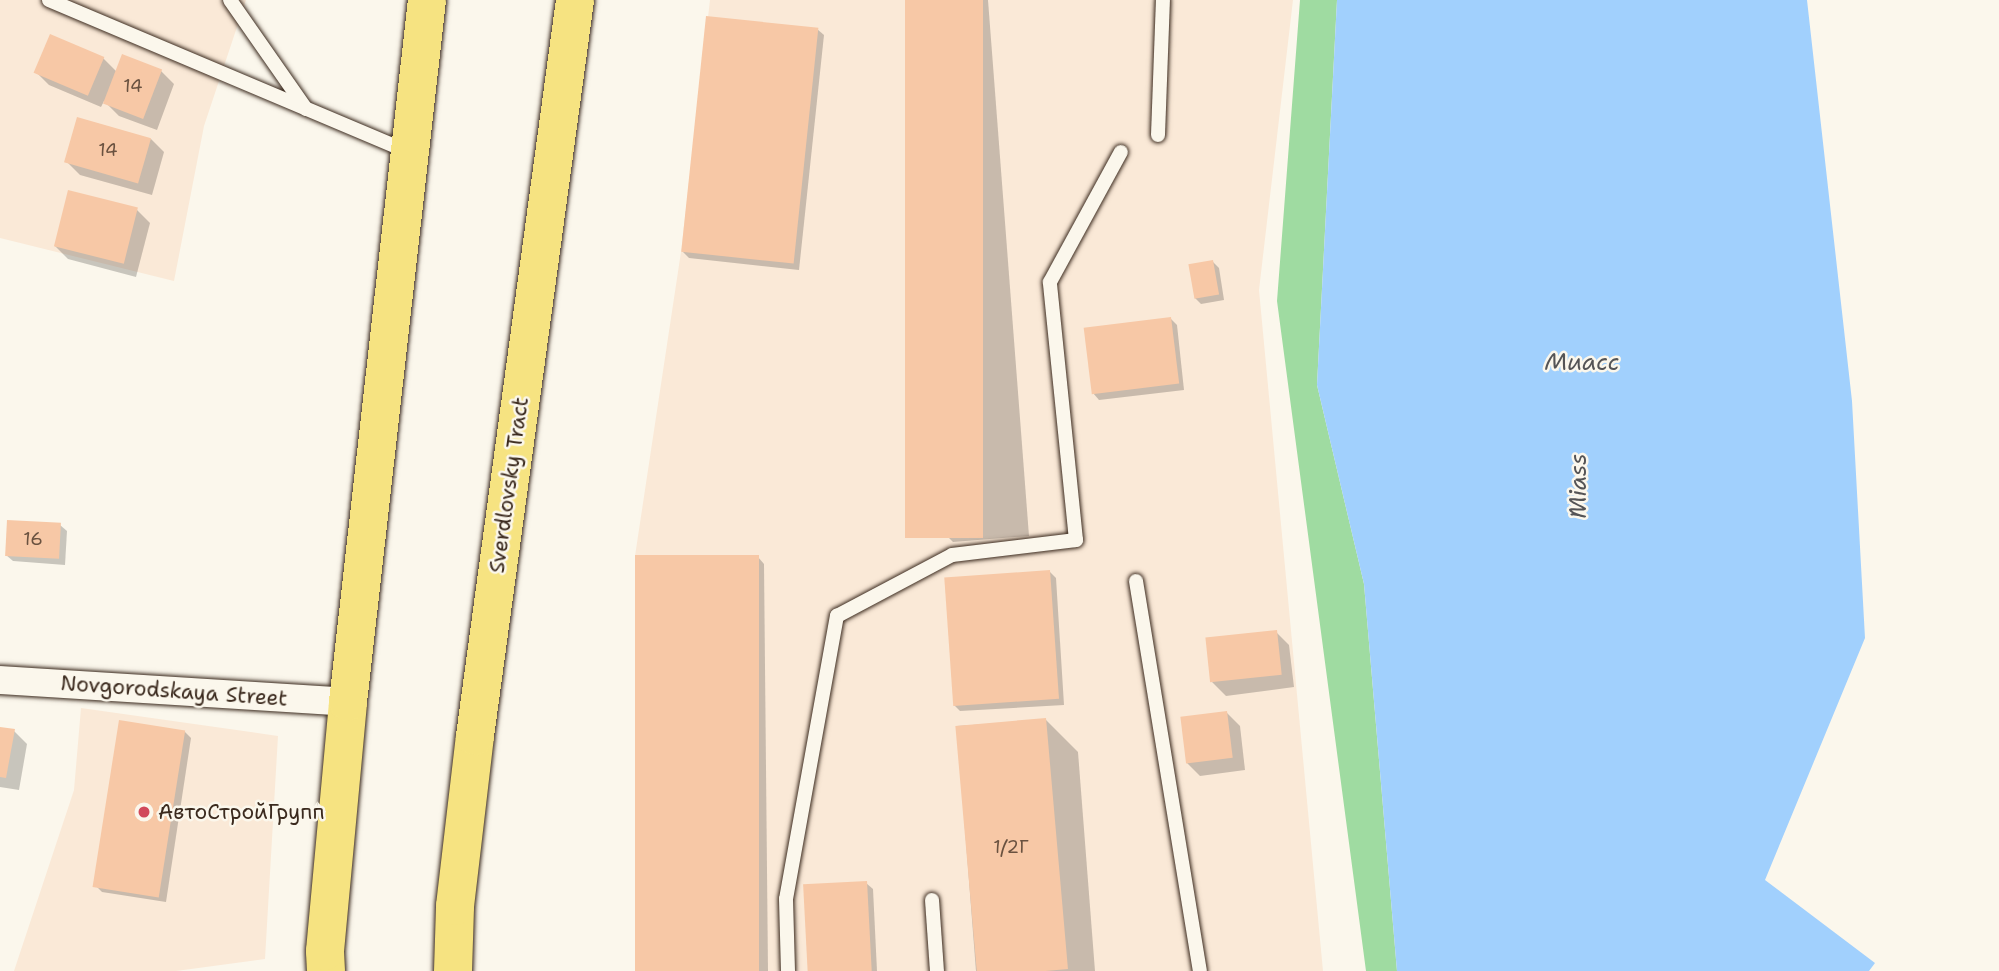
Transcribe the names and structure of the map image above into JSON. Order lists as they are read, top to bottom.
{
  "streets": {
    "main road": ["Sverdlovsky Tract"],
    "street": ["Novgorodskaya Street"]
  },
  "water": ["Миасс", "Miass"],
  "places": ["АвтоСтройГрупп"],
  "house_numbers": [
    "14",
    "14",
    "16",
    "1/2Г"
  ]
}
